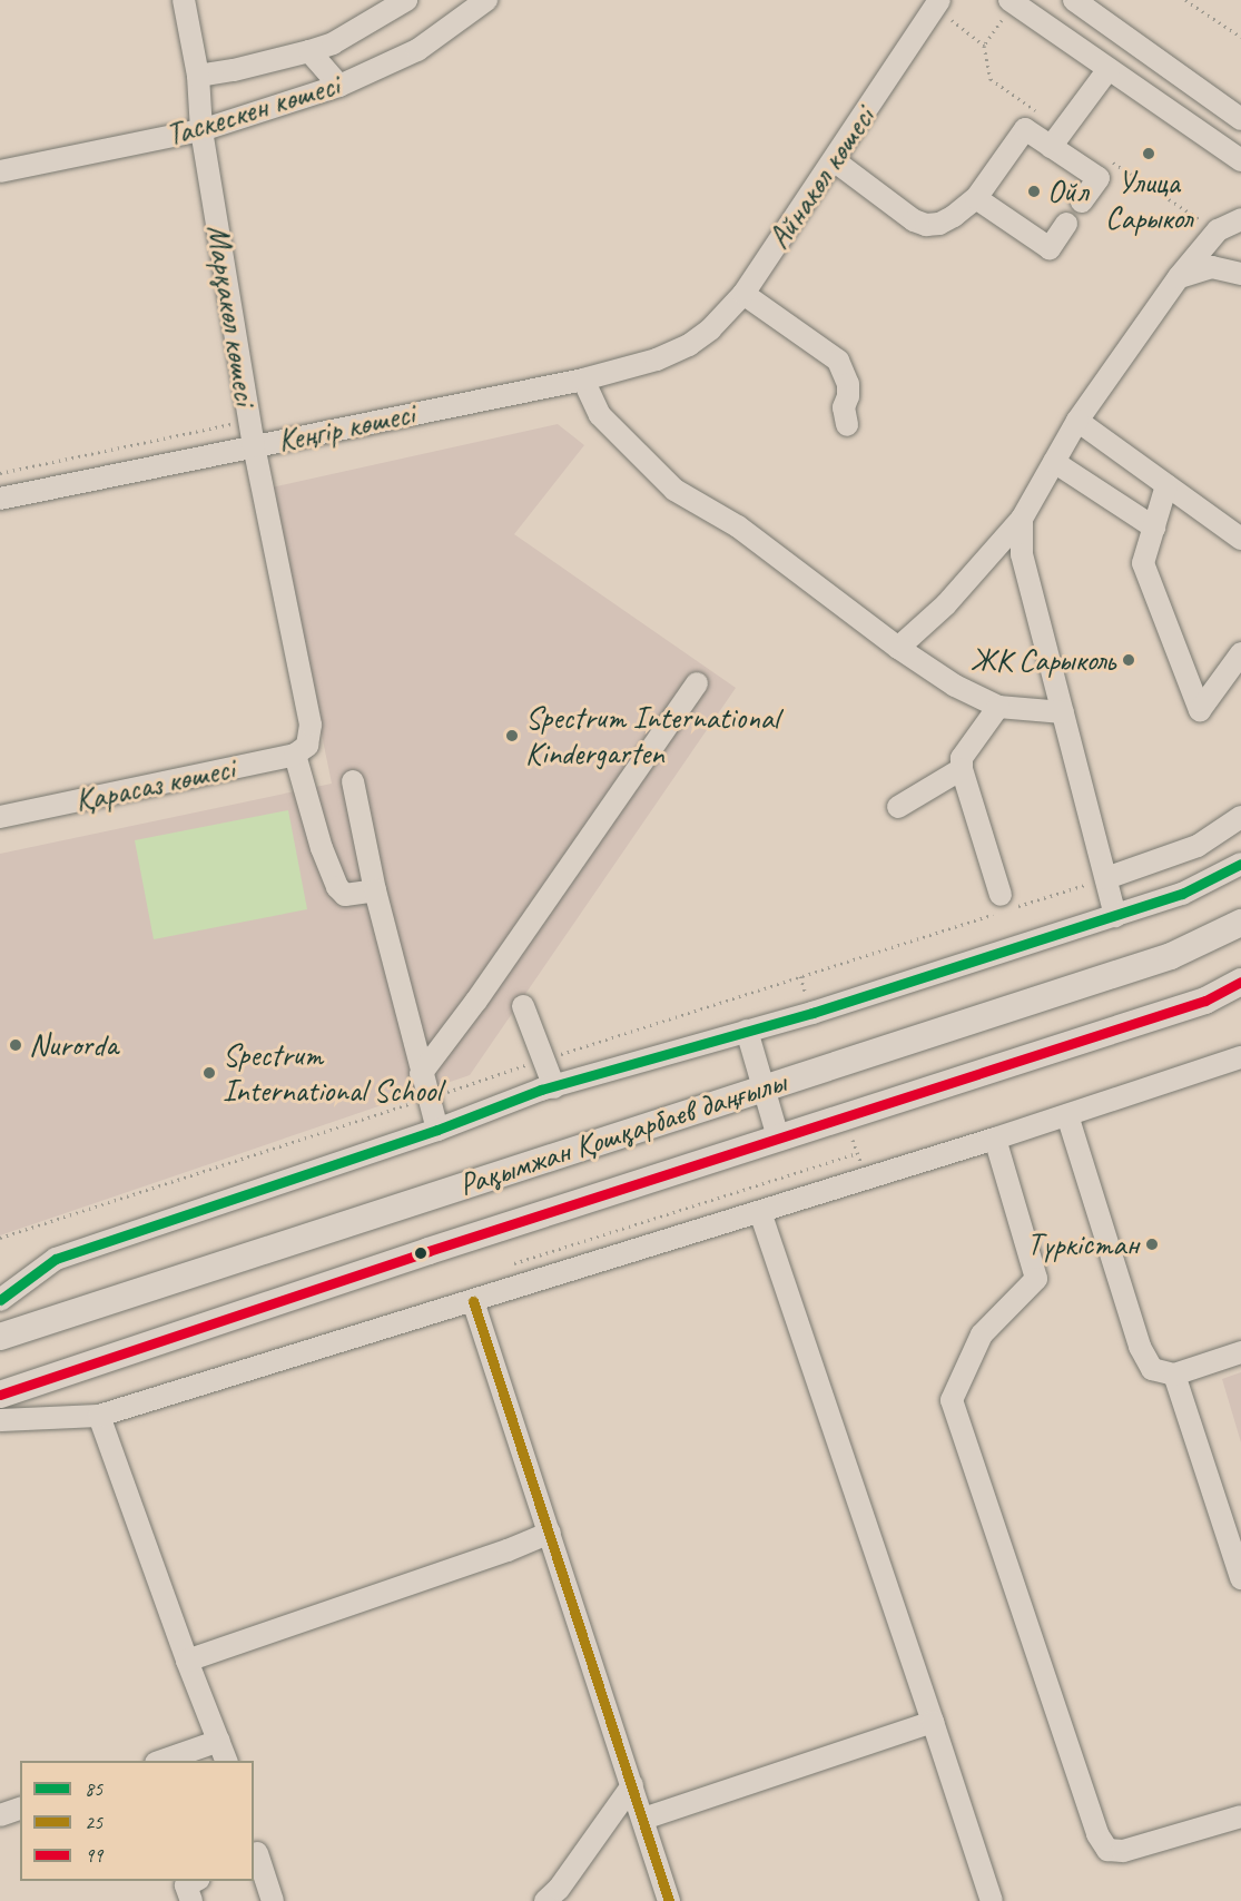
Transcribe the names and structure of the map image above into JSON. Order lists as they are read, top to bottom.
{
  "streets": {
    "main road": ["Рақымжан Қошқарбаев даңғылы"],
    "street": [
      "Таскескен көшесі",
      "Айнакөл көшесі",
      "Марқакөл көшесі",
      "Кеңгір көшесі",
      "Қарасаз көшесі"
    ]
  },
  "crossings": [
    ["Таскескен көшесі", "Марқакөл көшесі"],
    ["Айнакөл көшесі", "Кеңгір көшесі"],
    ["Марқакөл көшесі", "Кеңгір көшесі"],
    ["Марқакөл көшесі", "Қарасаз көшесі"]
  ],
  "places": [
    "Улица Сарыкол",
    "Ойл",
    "ЖК Сарыколь",
    "Spectrum International Kindergarten",
    "Nurorda",
    "Spectrum International School",
    "Түркістан"
  ],
  "lines": ["transit line 85", "transit line 99", "transit line 25"],
  "legend": ["85", "25", "99"]
}
